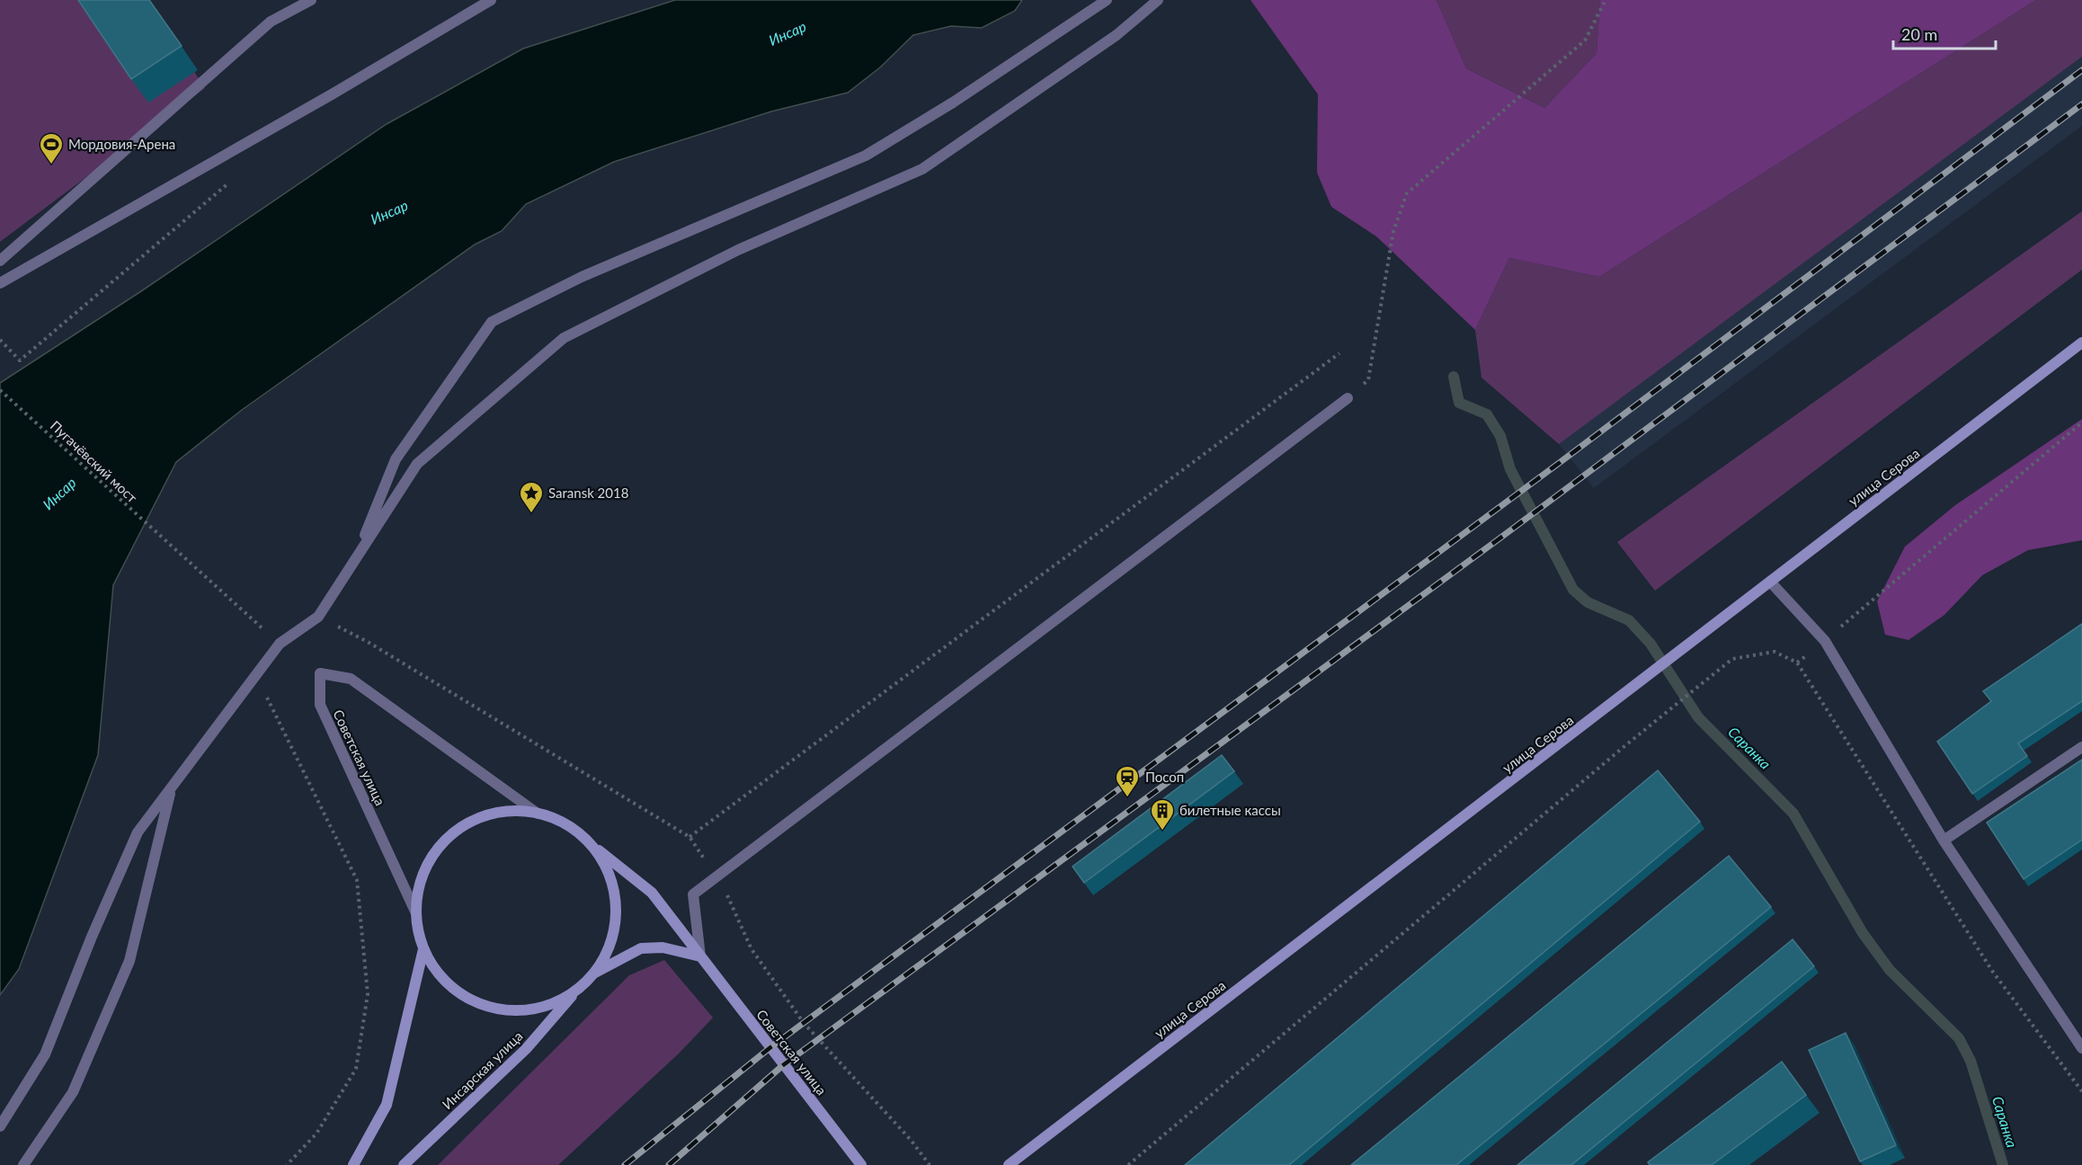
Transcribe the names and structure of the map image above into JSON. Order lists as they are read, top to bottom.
{
  "streets": {
    "street": ["улица Серова", "Советская улица", "Инсарская улица"],
    "path": ["Пугачёвский мост"]
  },
  "water": ["Инсар", "Саранка"],
  "places": {
    "sports": ["Мордовия-Арена"],
    "place": ["Saransk 2018"],
    "station": ["Посоп"],
    "building": ["билетные кассы"]
  },
  "scale_bar": "20 m"
}
